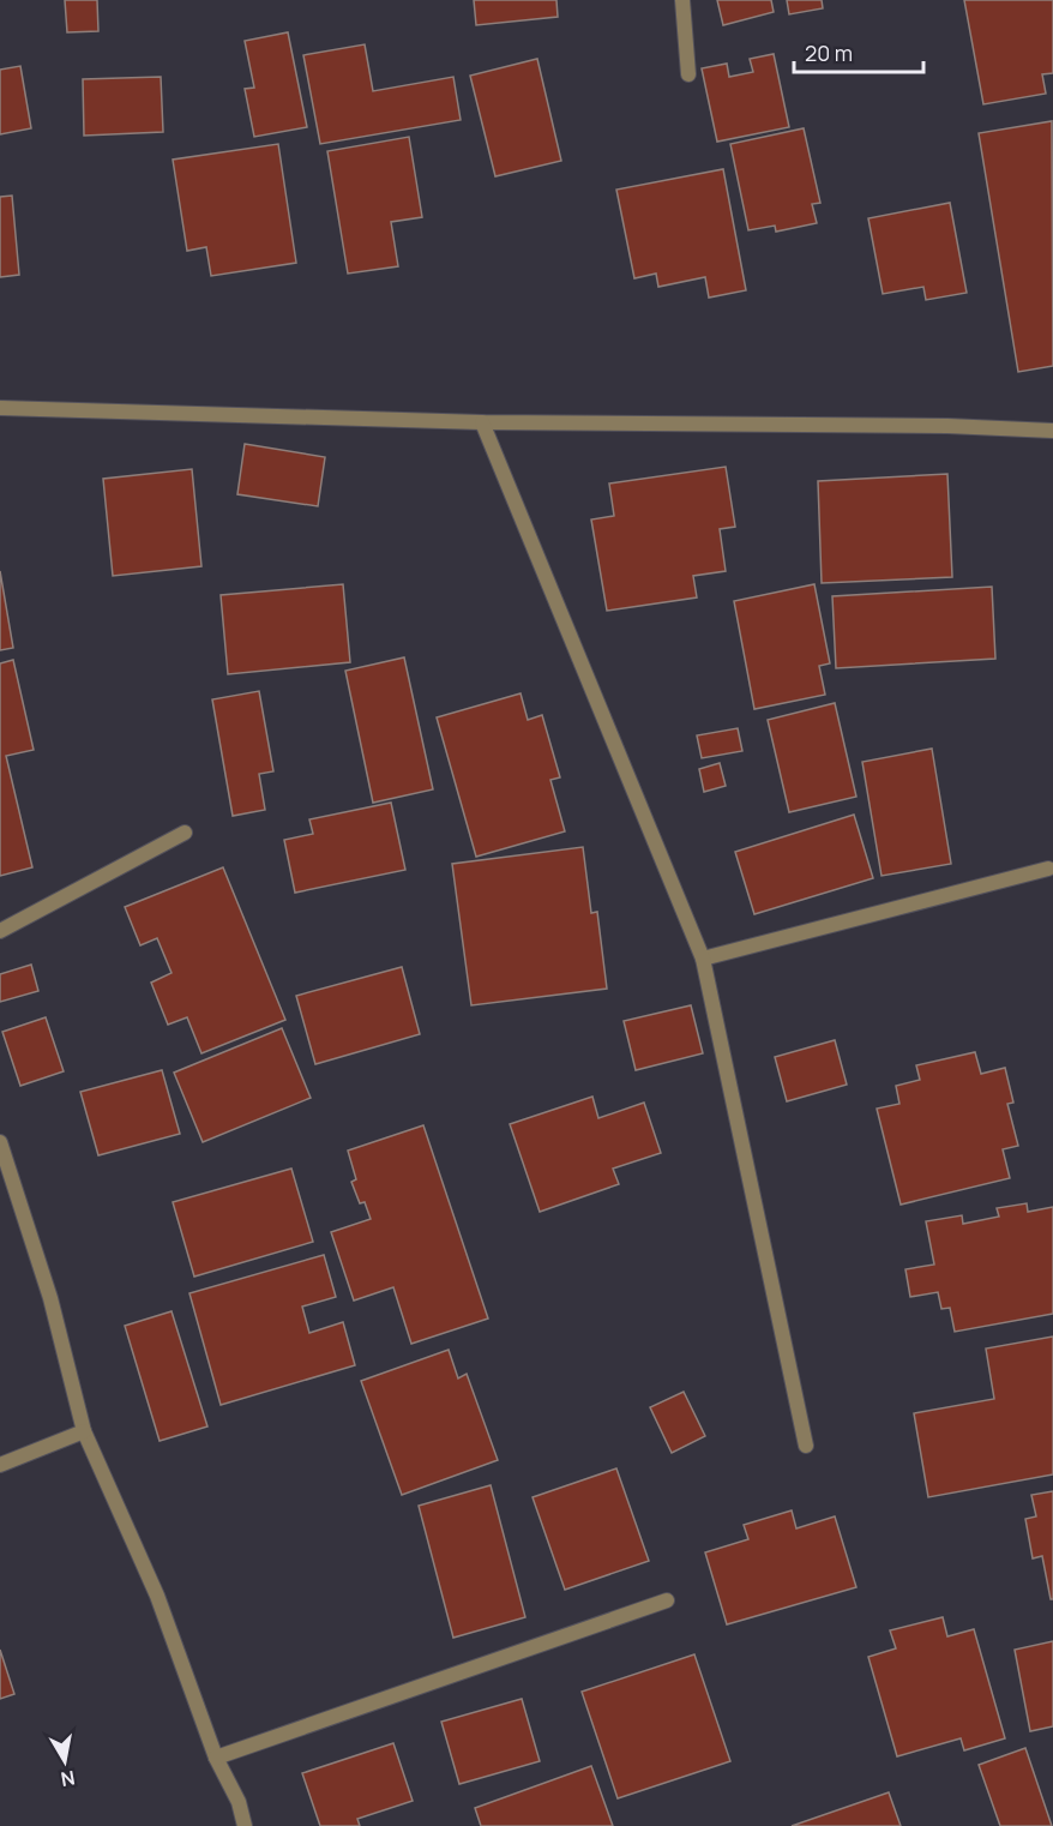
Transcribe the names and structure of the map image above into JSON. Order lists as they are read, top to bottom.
{
  "scale_bar": "20 m",
  "north": "bottom"
}
